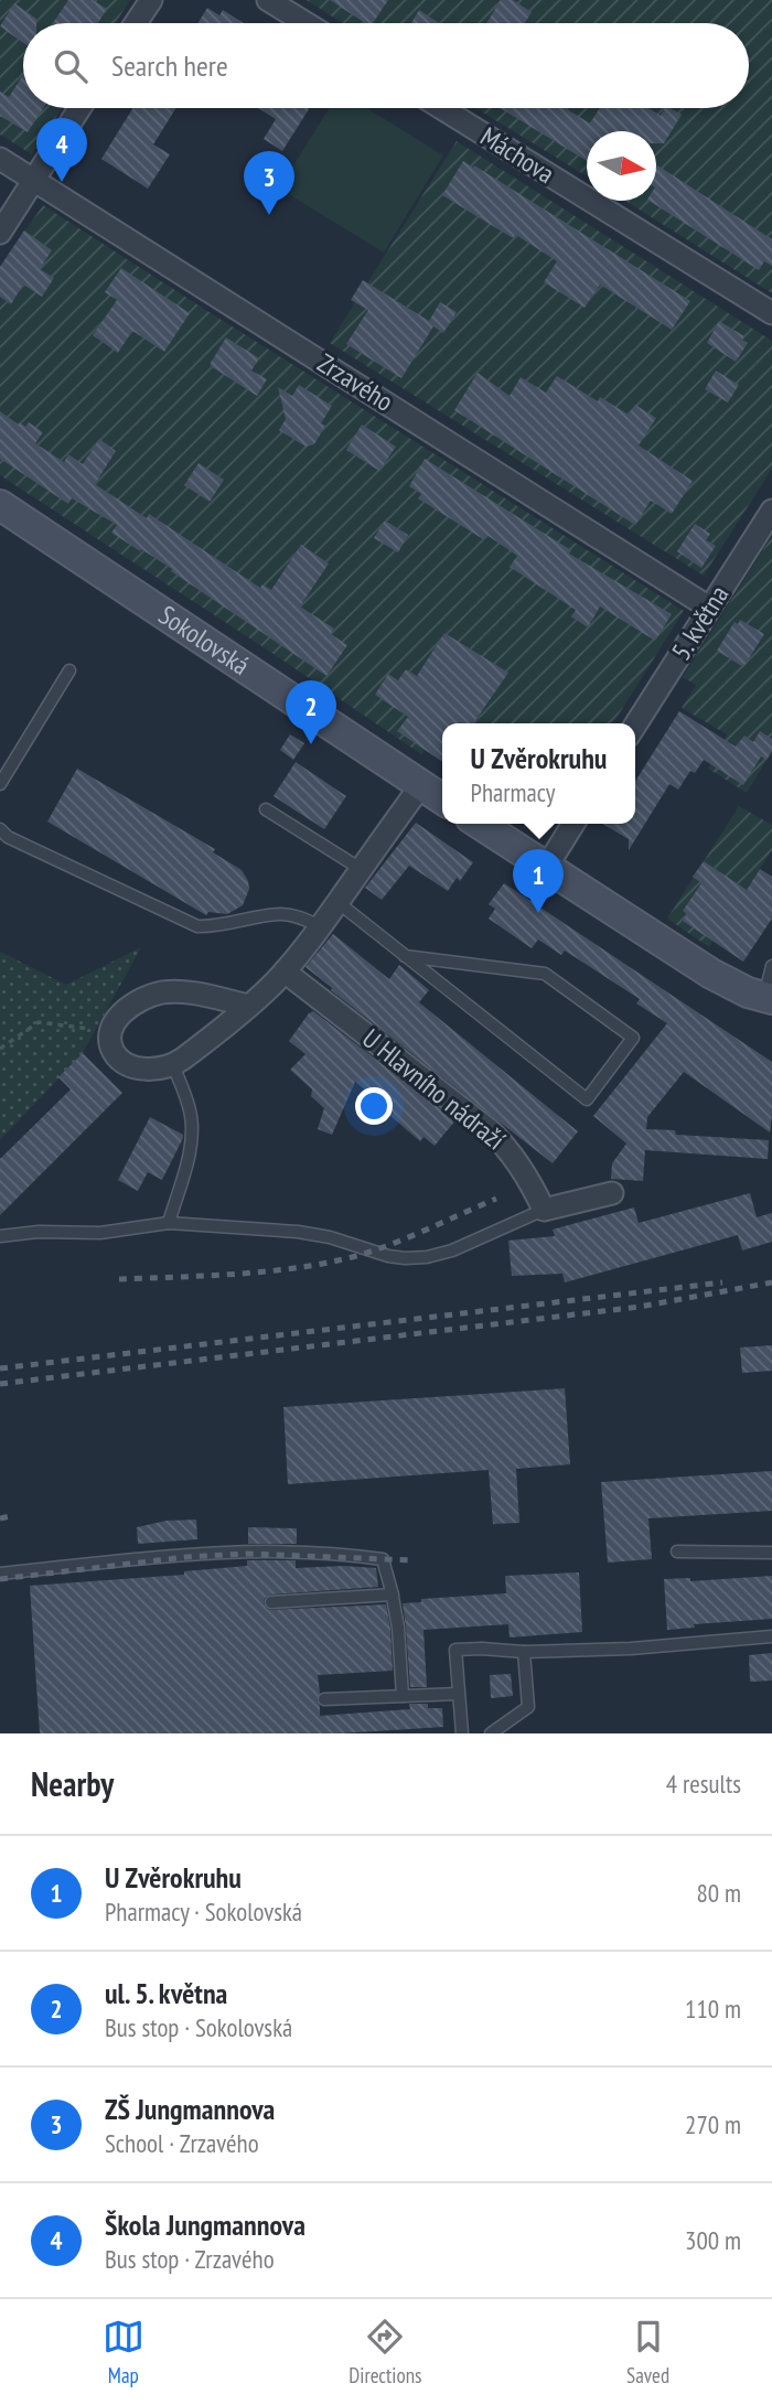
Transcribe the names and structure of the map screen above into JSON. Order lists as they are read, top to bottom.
{
  "streets": {
    "street": [
      "Máchova",
      "Zrzavého",
      "5. května",
      "Sokolovská",
      "U Hlavního nádraží"
    ]
  },
  "crossings": [
    ["Zrzavého", "5. května"]
  ],
  "north": "right",
  "page": {
    "search": "Search here",
    "pins": [
      "4",
      "3",
      "2",
      "1"
    ],
    "popup": ["U Zvěrokruhu", "Pharmacy"],
    "heading": ["Nearby", "4 results"],
    "list": [
      {
        "mark": "1",
        "name": "U Zvěrokruhu",
        "note": "Pharmacy · Sokolovská",
        "value": "80 m"
      },
      {
        "mark": "2",
        "name": "ul. 5. května",
        "note": "Bus stop · Sokolovská",
        "value": "110 m"
      },
      {
        "mark": "3",
        "name": "ZŠ Jungmannova",
        "note": "School · Zrzavého",
        "value": "270 m"
      },
      {
        "mark": "4",
        "name": "Škola Jungmannova",
        "note": "Bus stop · Zrzavého",
        "value": "300 m"
      }
    ],
    "nav": ["Map", "Directions", "Saved"]
  }
}
